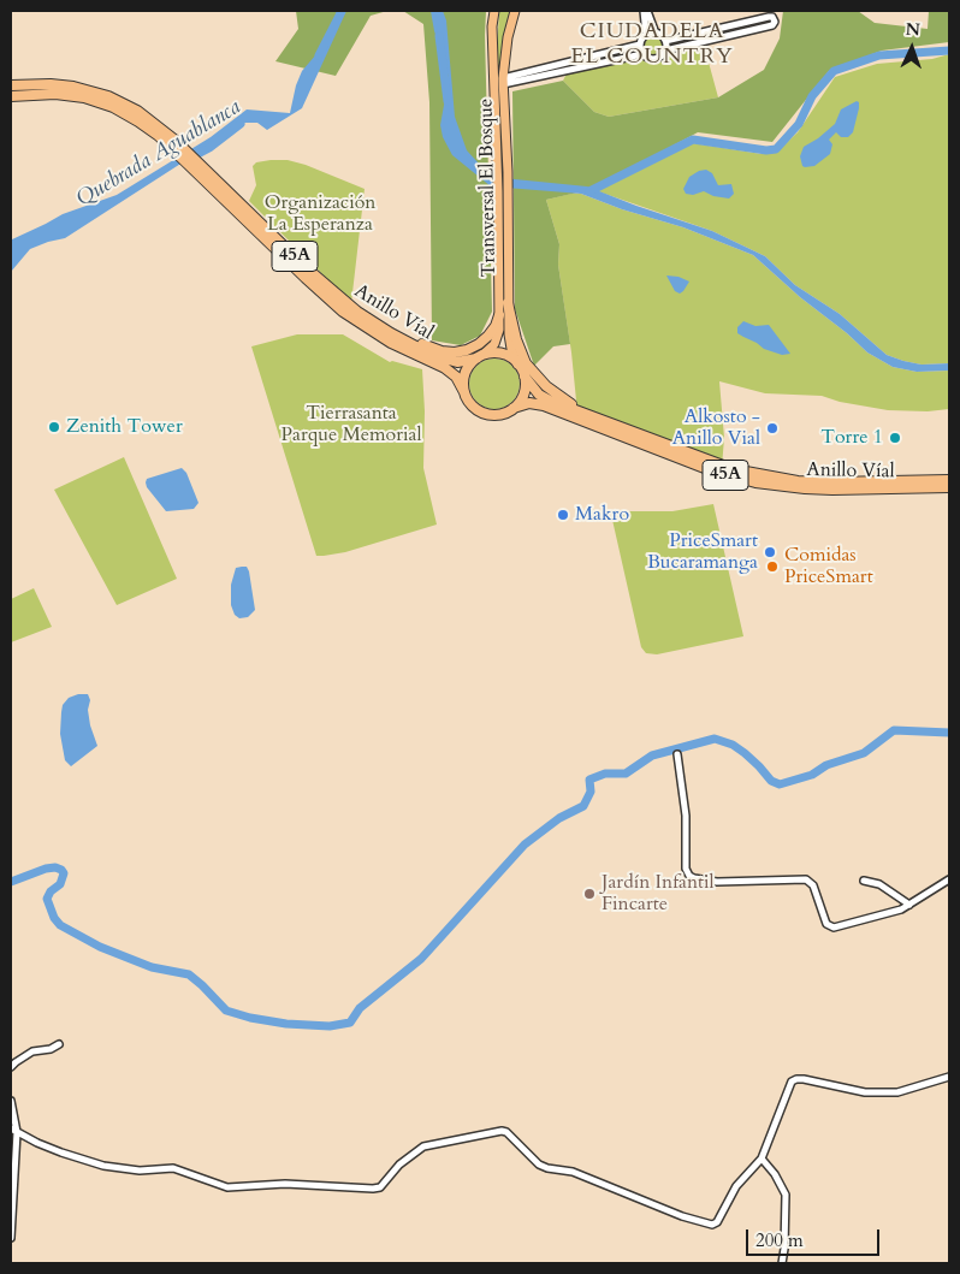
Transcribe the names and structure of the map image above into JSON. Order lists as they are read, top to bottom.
{
  "streets": {
    "highway": ["45A", "Anillo Víal"],
    "main road": ["Transversal El Bosque"]
  },
  "crossings": [
    ["Transversal El Bosque", "Anillo Víal"]
  ],
  "districts": ["CIUDADELA EL COUNTRY"],
  "water": ["Quebrada Aguablanca"],
  "parks": ["Organización La Esperanza", "Tierrasanta Parque Memorial"],
  "places": [
    "Zenith Tower",
    "Alkosto - Anillo Vial",
    "Torre 1",
    "Makro",
    "PriceSmart Bucaramanga",
    "Comidas PriceSmart",
    "Jardín Infantil Fincarte"
  ],
  "scale_bar": "200 m",
  "north": "top"
}
